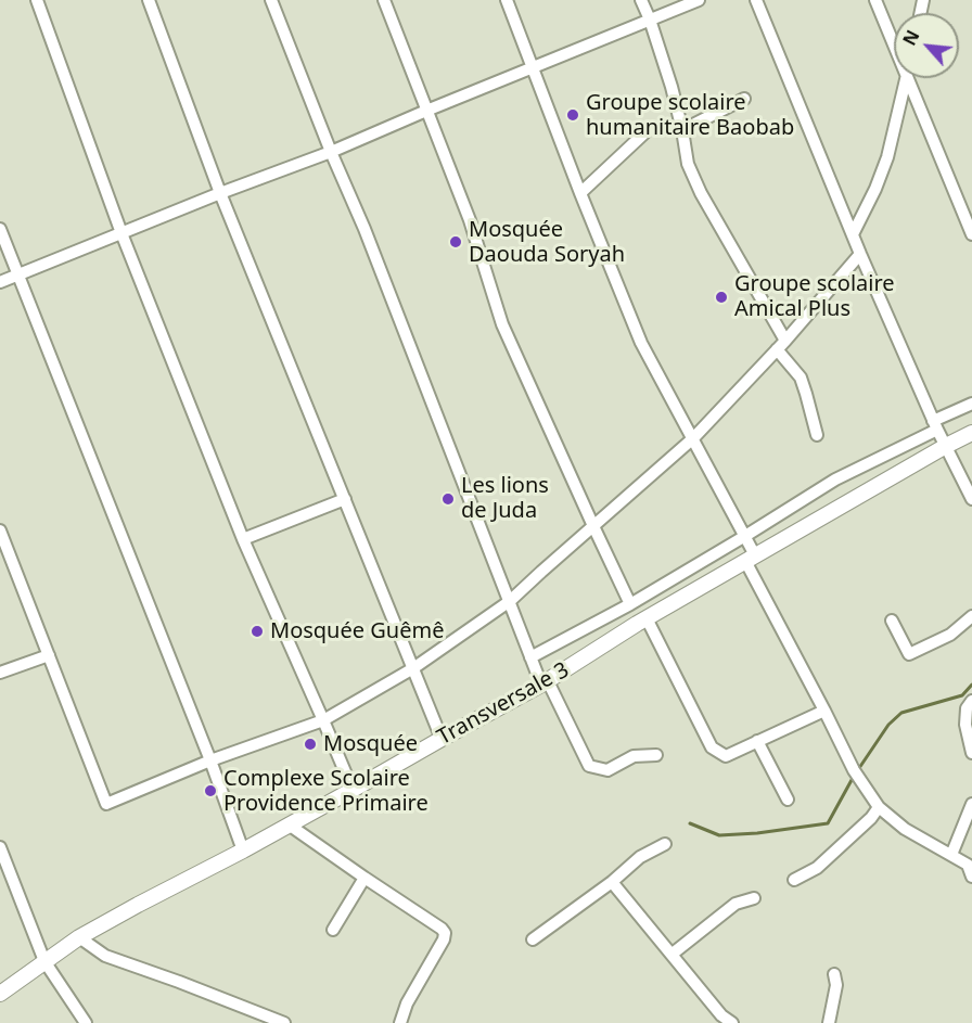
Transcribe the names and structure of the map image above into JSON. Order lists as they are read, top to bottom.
{
  "streets": {
    "main road": ["Transversale 3"]
  },
  "places": [
    "Groupe scolaire humanitaire Baobab",
    "Mosquée Daouda Soryah",
    "Groupe scolaire Amical Plus",
    "Les lions de Juda",
    "Mosquée Guêmê",
    "Mosquée",
    "Complexe Scolaire Providence Primaire"
  ],
  "north": "top left"
}
